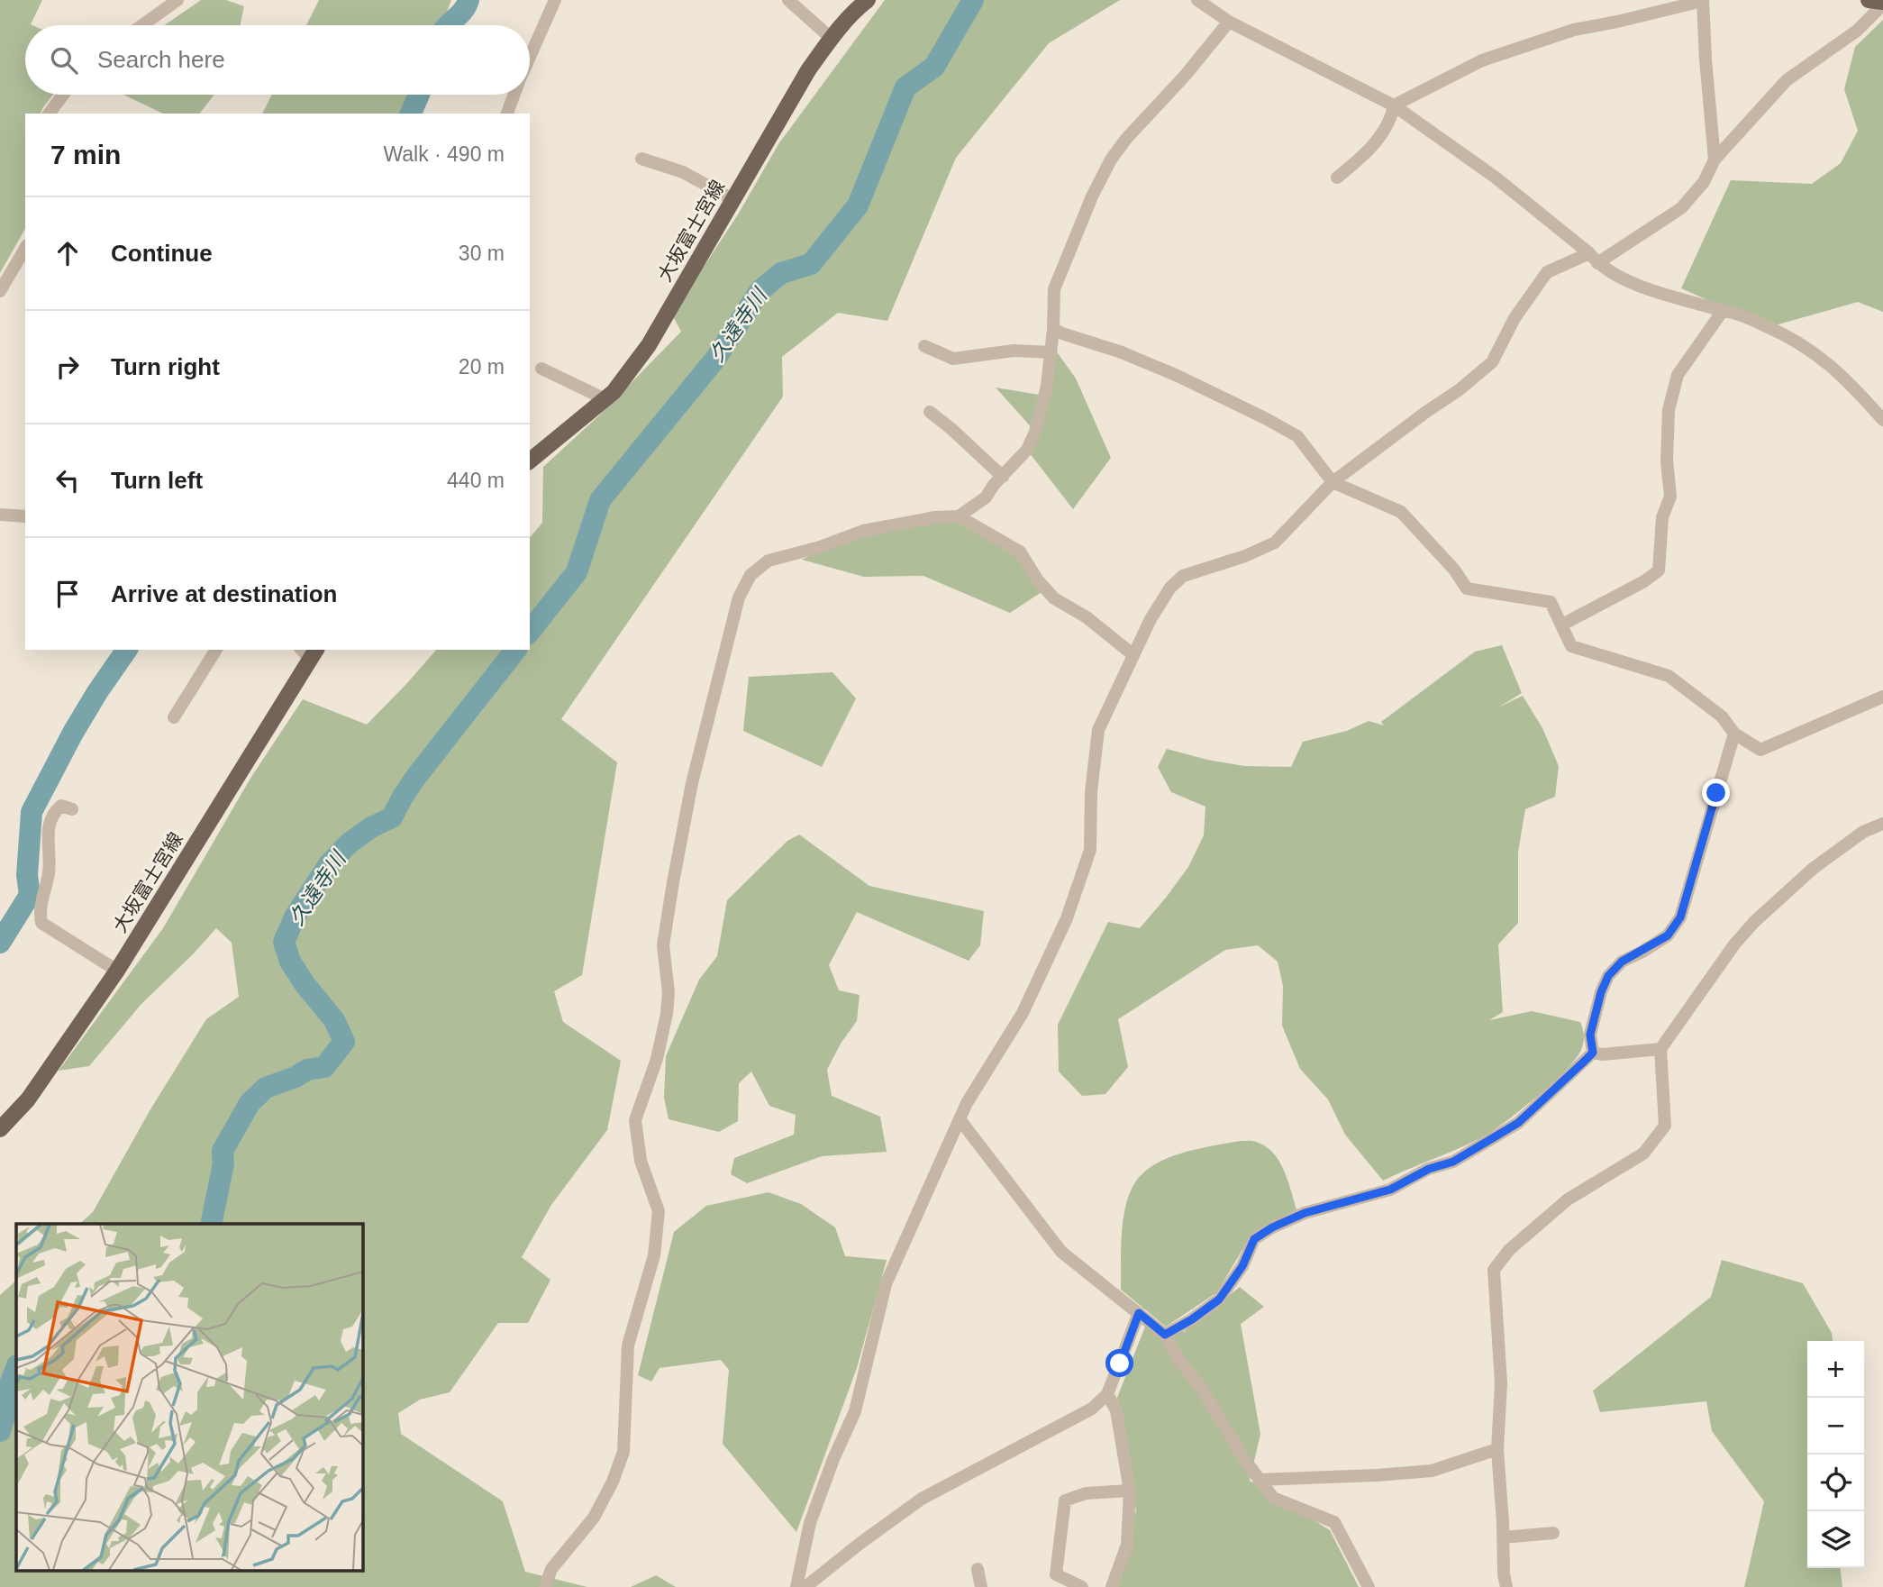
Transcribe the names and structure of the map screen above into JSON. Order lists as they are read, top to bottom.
{
  "streets": {
    "main road": ["大坂富士宮線"]
  },
  "water": ["久遠寺川"],
  "page": {
    "search": "Search here",
    "heading": ["7 min", "Walk · 490 m"],
    "list": [
      ["Continue", "30 m"],
      ["Turn right", "20 m"],
      ["Turn left", "440 m"],
      "Arrive at destination"
    ],
    "map_buttons": ["+", "−"]
  }
}
